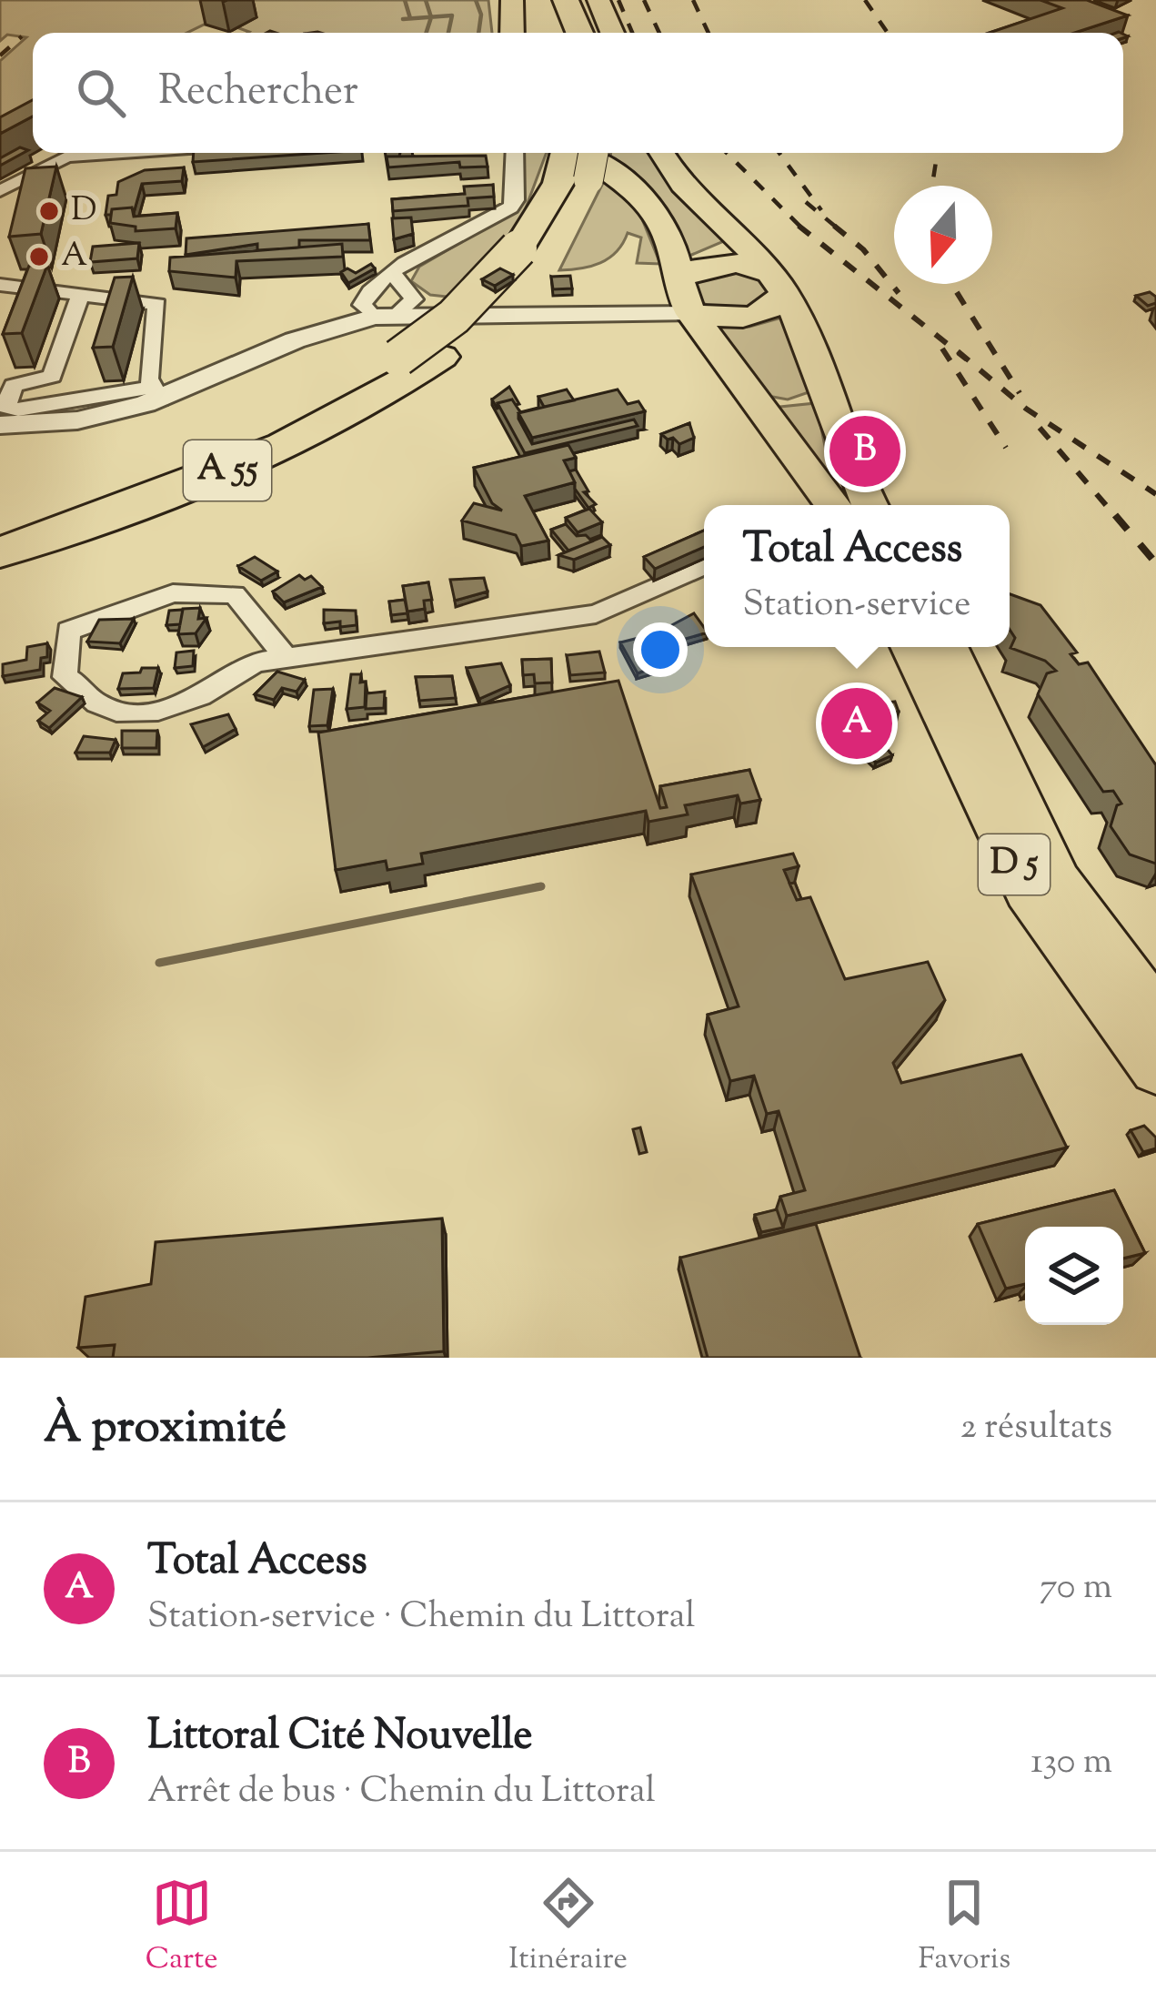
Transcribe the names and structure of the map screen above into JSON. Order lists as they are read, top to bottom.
{
  "streets": {
    "highway": ["A 55"],
    "main road": ["D 5"]
  },
  "places": ["D", "A"],
  "north": "bottom",
  "page": {
    "search": "Rechercher",
    "pins": ["B", "A"],
    "popup": ["Total Access", "Station-service"],
    "heading": ["À proximité", "2 résultats"],
    "list": [
      {
        "mark": "A",
        "name": "Total Access",
        "note": "Station-service · Chemin du Littoral",
        "value": "70 m"
      },
      {
        "mark": "B",
        "name": "Littoral Cité Nouvelle",
        "note": "Arrêt de bus · Chemin du Littoral",
        "value": "130 m"
      }
    ],
    "nav": ["Carte", "Itinéraire", "Favoris"]
  }
}
